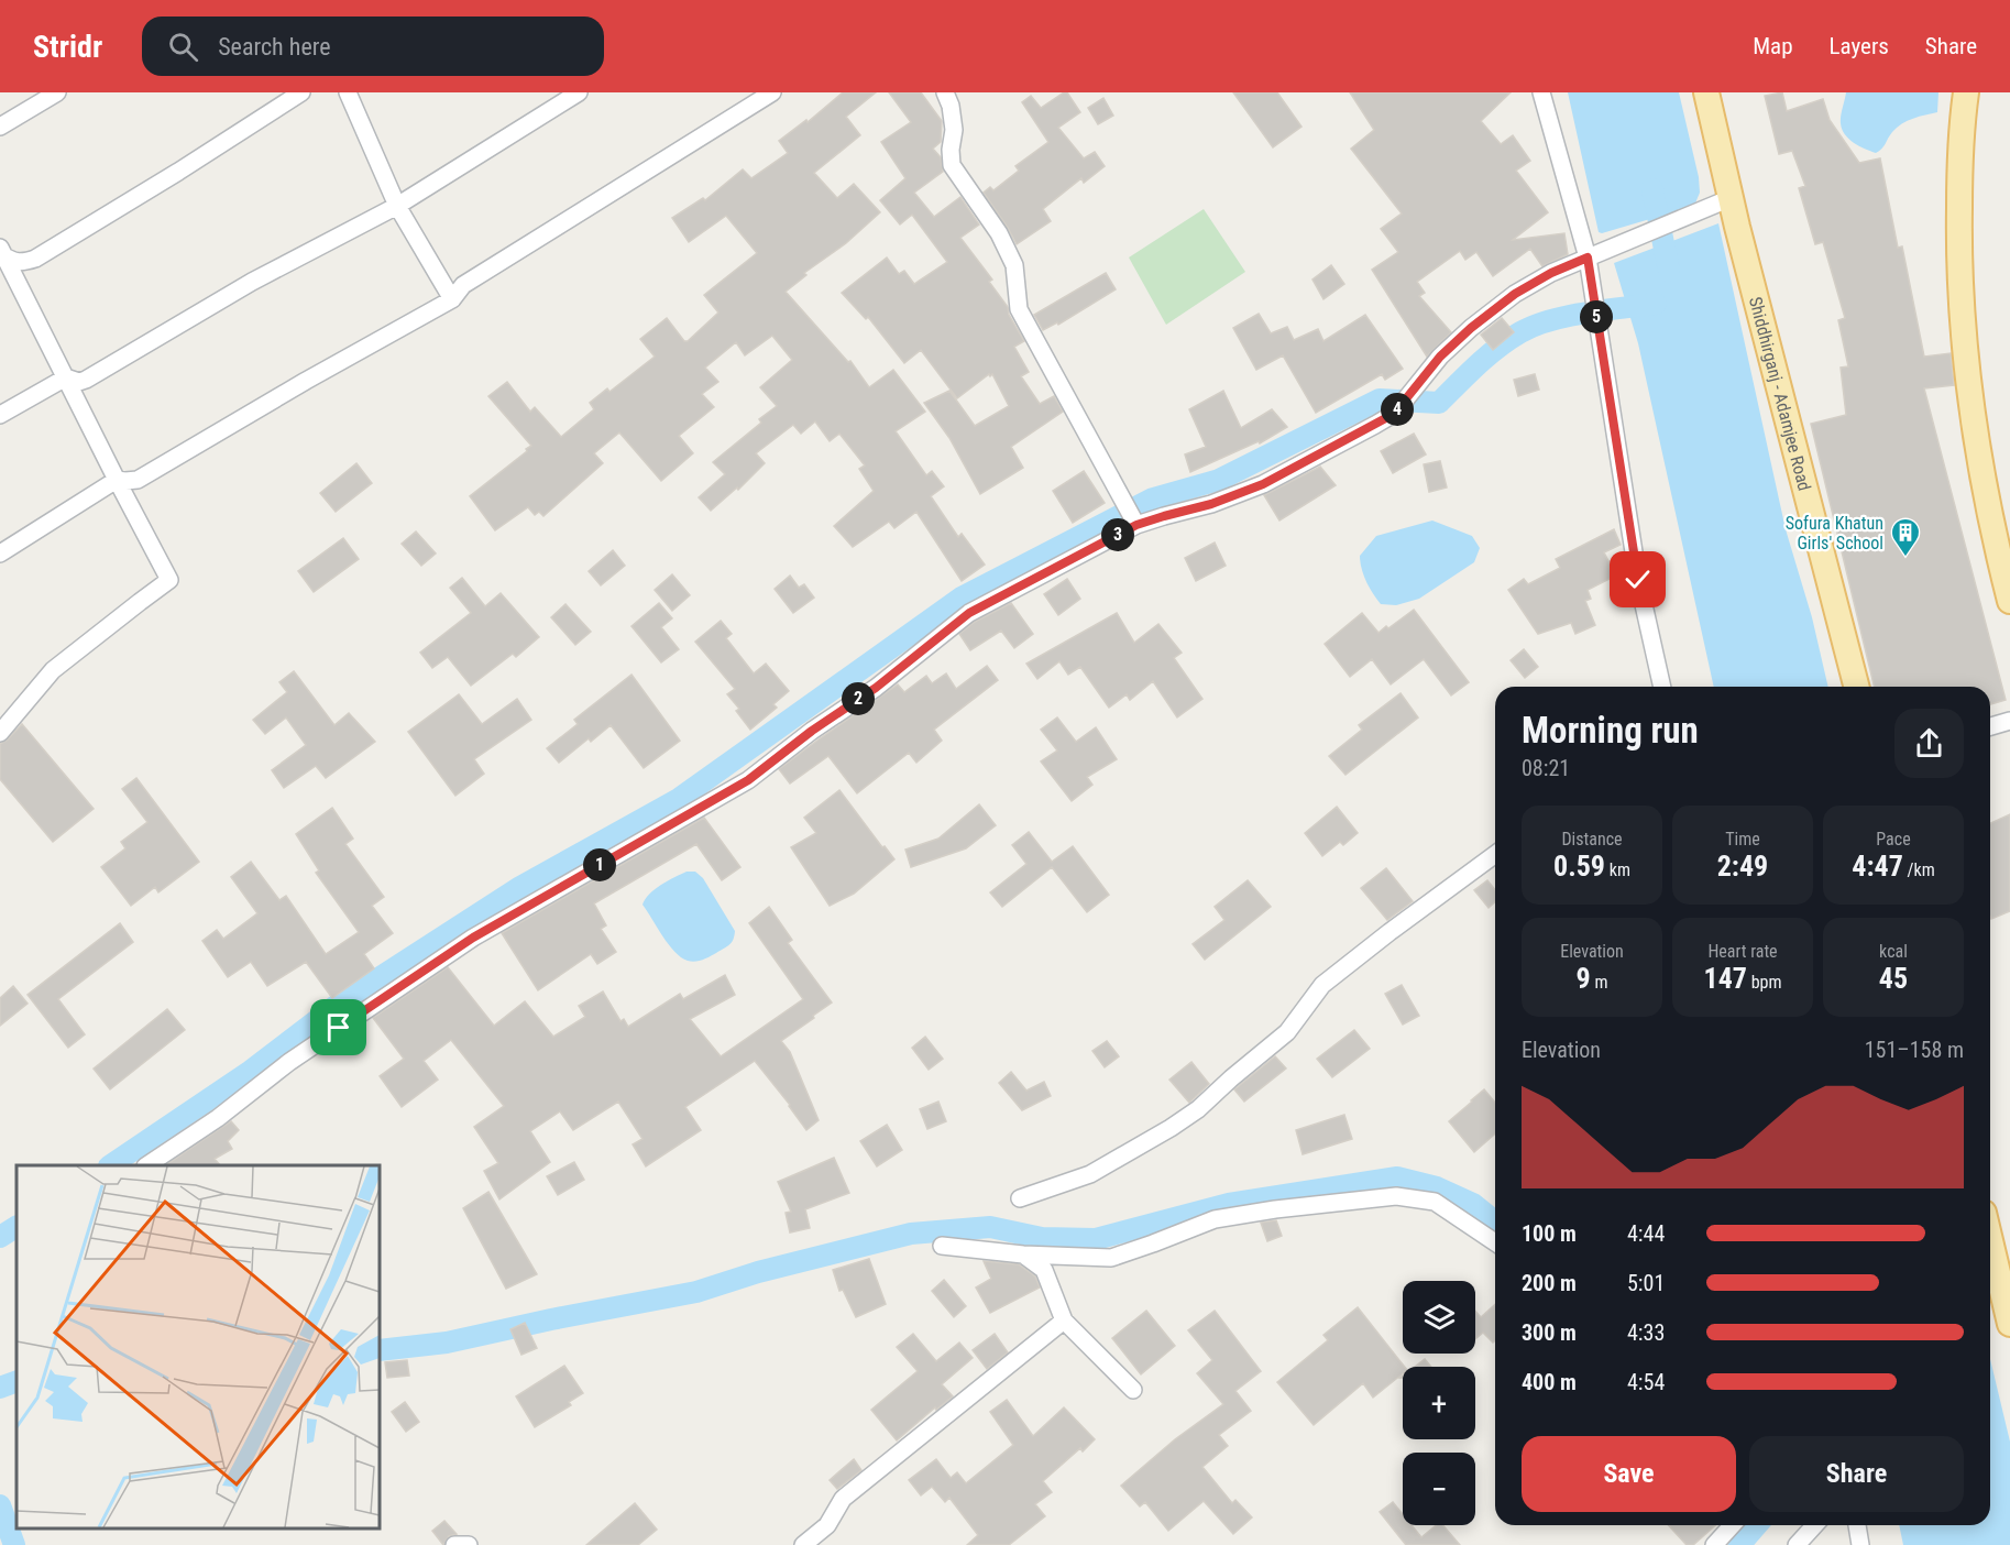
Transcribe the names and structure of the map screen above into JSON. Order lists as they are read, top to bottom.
{
  "streets": {
    "main road": ["Shiddhirganj - Adamjee Road"]
  },
  "places": {
    "building": ["Sofura Khatun Girls' School"]
  },
  "page": {
    "header": "Stridr",
    "search": "Search here",
    "nav": ["Map", "Layers", "Share"],
    "pins": [
      "5",
      "4",
      "3",
      "2",
      "1"
    ],
    "heading": ["Morning run", "08:21"],
    "stats": [
      ["Distance", "0.59 km"],
      ["Time", "2:49"],
      ["Pace", "4:47 /km"],
      ["Elevation", "9 m"],
      ["Heart rate", "147 bpm"],
      ["kcal", "45"]
    ],
    "chart": ["Elevation", "151–158 m"],
    "list": [
      {
        "name": "100 m",
        "note": "4:44"
      },
      {
        "name": "200 m",
        "note": "5:01"
      },
      {
        "name": "300 m",
        "note": "4:33"
      },
      {
        "name": "400 m",
        "note": "4:54"
      }
    ],
    "map_buttons": ["+", "−"],
    "buttons": ["Save", "Share"]
  }
}
